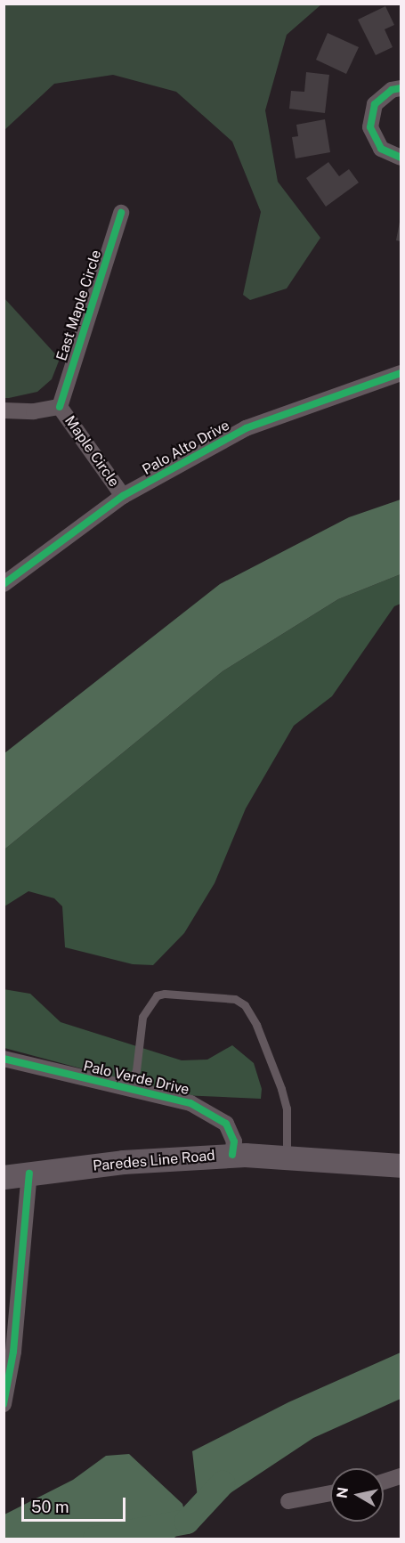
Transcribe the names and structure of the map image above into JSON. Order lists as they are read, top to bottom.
{
  "streets": {
    "main road": ["Paredes Line Road"],
    "street": [
      "East Maple Circle",
      "Palo Alto Drive",
      "Maple Circle",
      "Palo Verde Drive"
    ]
  },
  "crossings": [
    ["East Maple Circle", "Maple Circle"],
    ["Palo Alto Drive", "Maple Circle"],
    ["Palo Verde Drive", "Paredes Line Road"]
  ],
  "scale_bar": "50 m",
  "north": "left"
}
